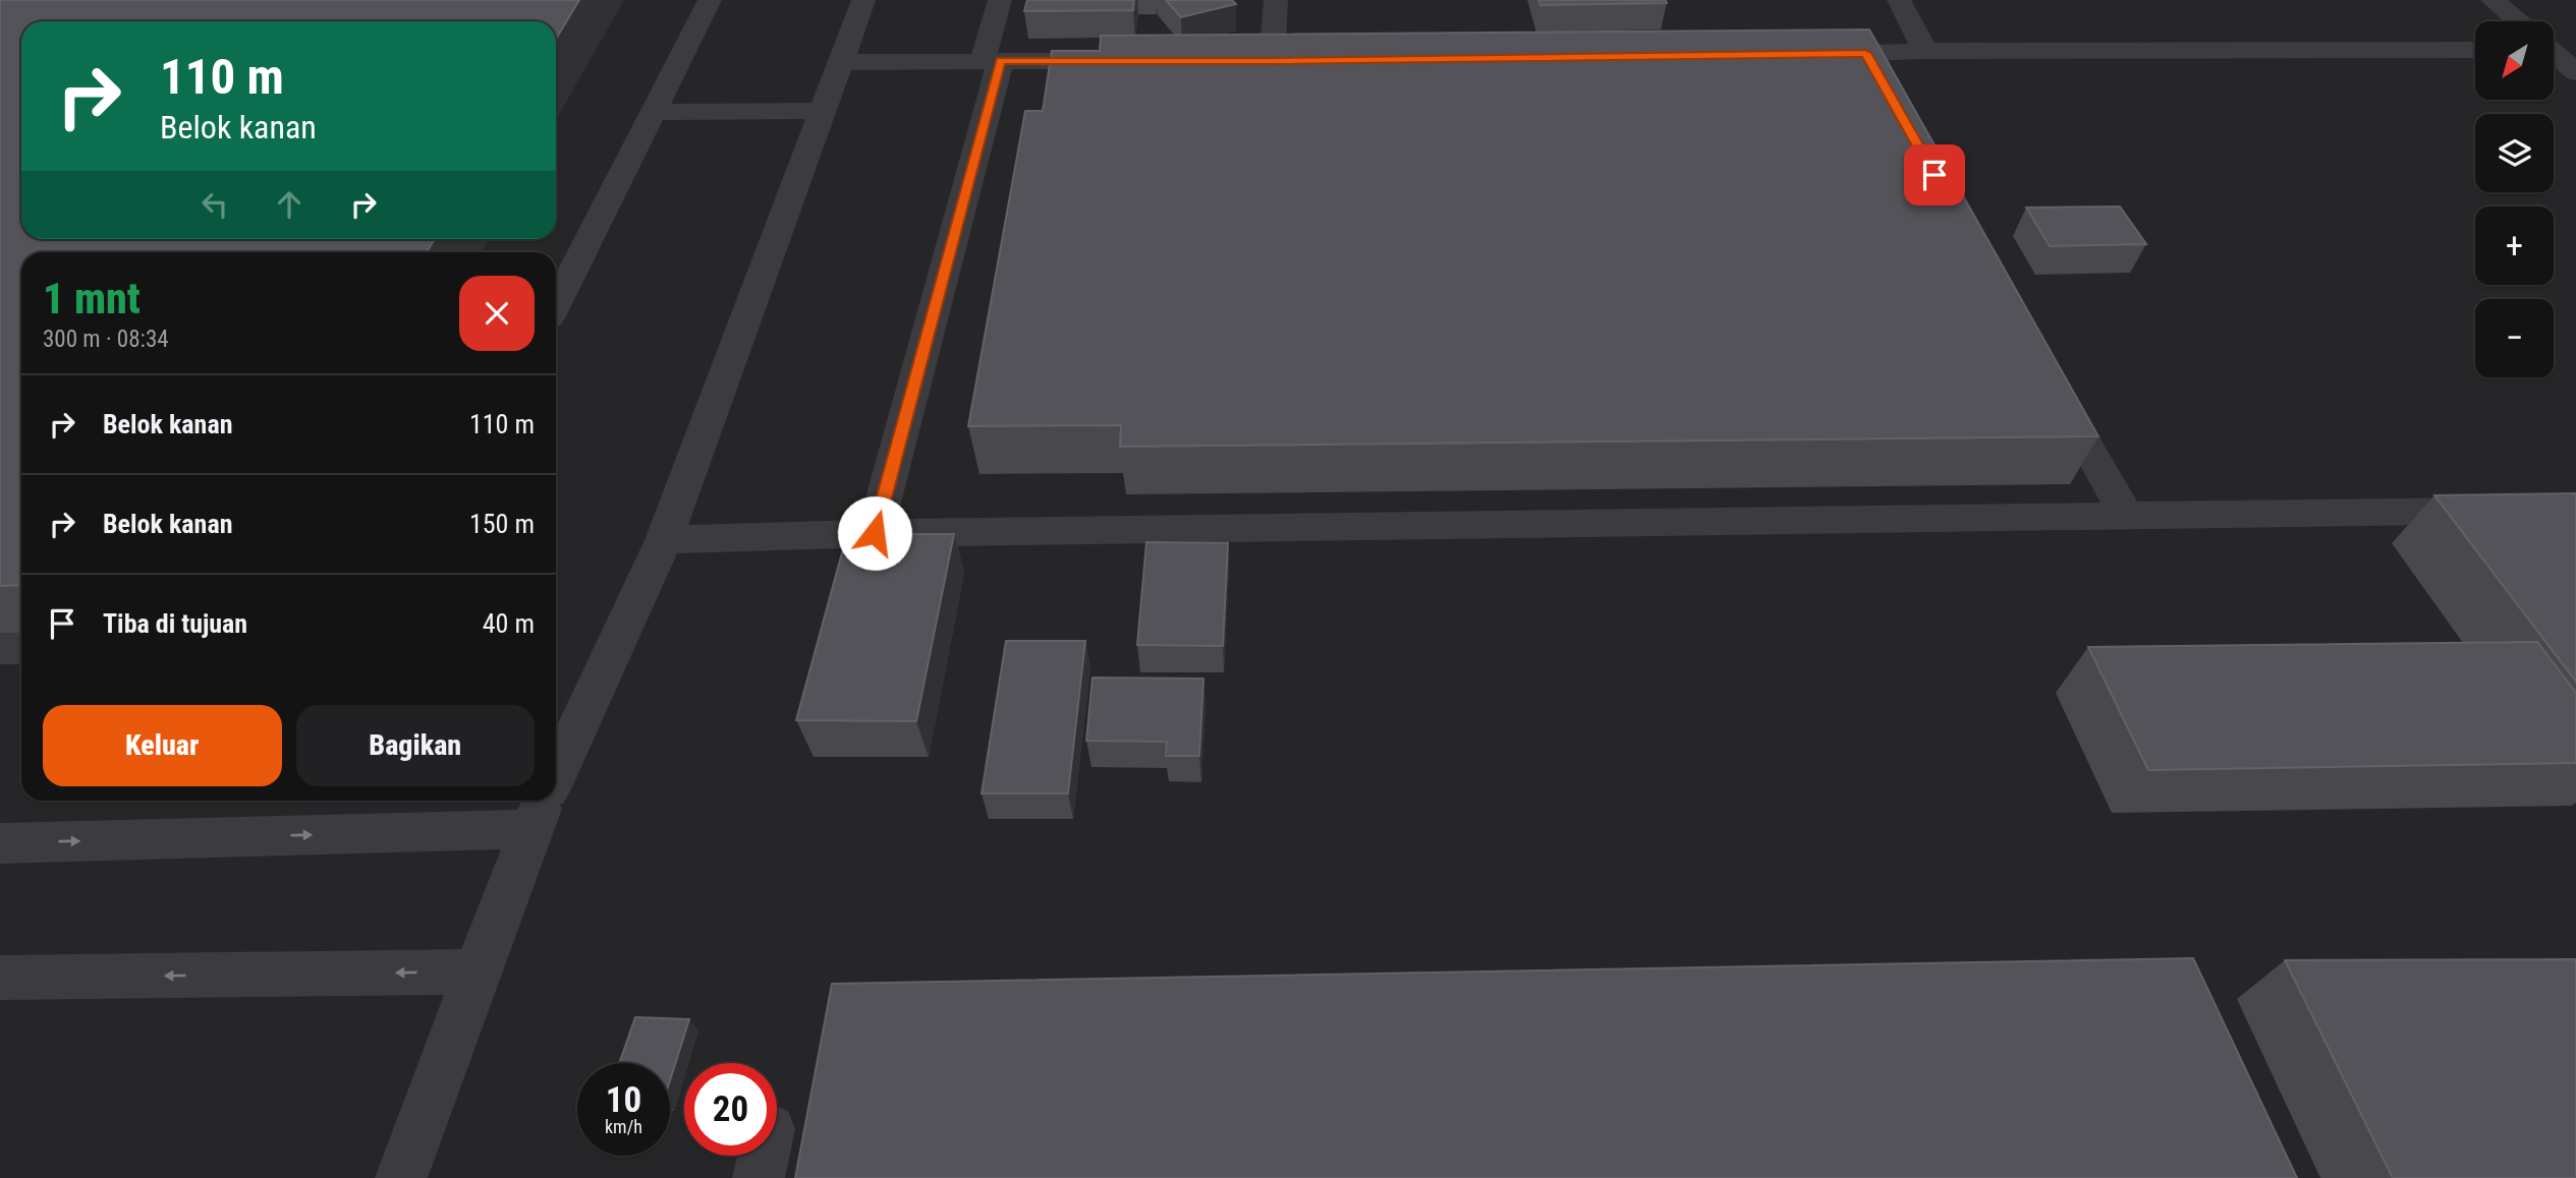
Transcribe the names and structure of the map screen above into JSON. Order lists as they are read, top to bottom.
{
  "north": "bottom left",
  "page": {
    "map_buttons": ["+", "−"],
    "turn": ["110 m", "Belok kanan"],
    "heading": ["1 mnt", "300 m · 08:34"],
    "list": [
      {
        "name": "Belok kanan",
        "value": "110 m"
      },
      {
        "name": "Belok kanan",
        "value": "150 m"
      },
      {
        "name": "Tiba di tujuan",
        "value": "40 m"
      }
    ],
    "buttons": ["Keluar", "Bagikan"],
    "speed": "10 km/h",
    "limit": "20"
  }
}
